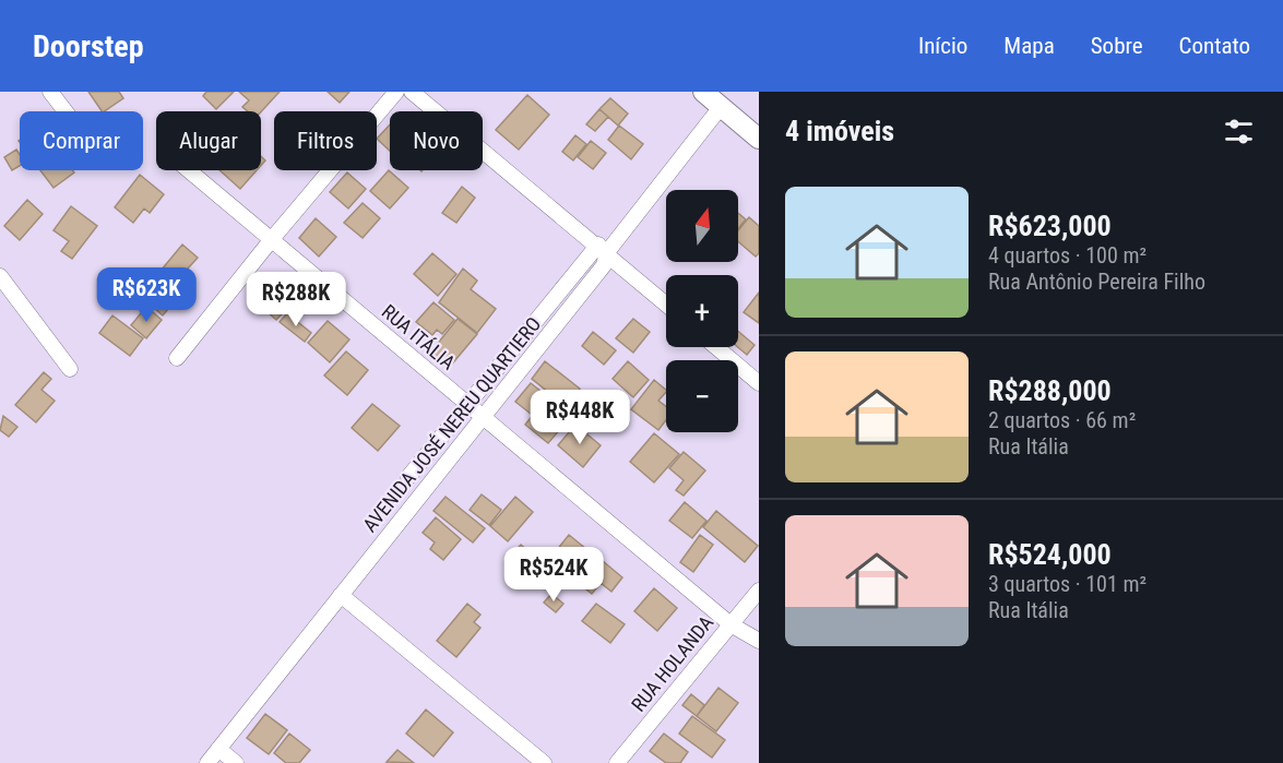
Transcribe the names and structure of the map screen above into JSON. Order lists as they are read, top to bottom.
{
  "streets": {
    "street": ["RUA ITÁLIA", "AVENIDA JOSÉ NEREU QUARTIERO", "RUA HOLANDA"]
  },
  "crossings": [
    ["RUA ITÁLIA", "AVENIDA JOSÉ NEREU QUARTIERO"],
    ["RUA ITÁLIA", "RUA HOLANDA"]
  ],
  "north": "top",
  "page": {
    "header": "Doorstep",
    "nav": [
      "Início",
      "Mapa",
      "Sobre",
      "Contato"
    ],
    "heading": "4 imóveis",
    "chip": [
      "Comprar",
      "Alugar",
      "Filtros",
      "Novo"
    ],
    "list": [
      {
        "name": "R$623,000",
        "note": "4 quartos · 100 m² · Rua Antônio Pereira Filho"
      },
      {
        "name": "R$288,000",
        "note": "2 quartos · 66 m² · Rua Itália"
      },
      {
        "name": "R$524,000",
        "note": "3 quartos · 101 m² · Rua Itália"
      }
    ],
    "map_buttons": ["+", "−"],
    "price": [
      "R$623K",
      "R$288K",
      "R$448K",
      "R$524K"
    ]
  }
}
